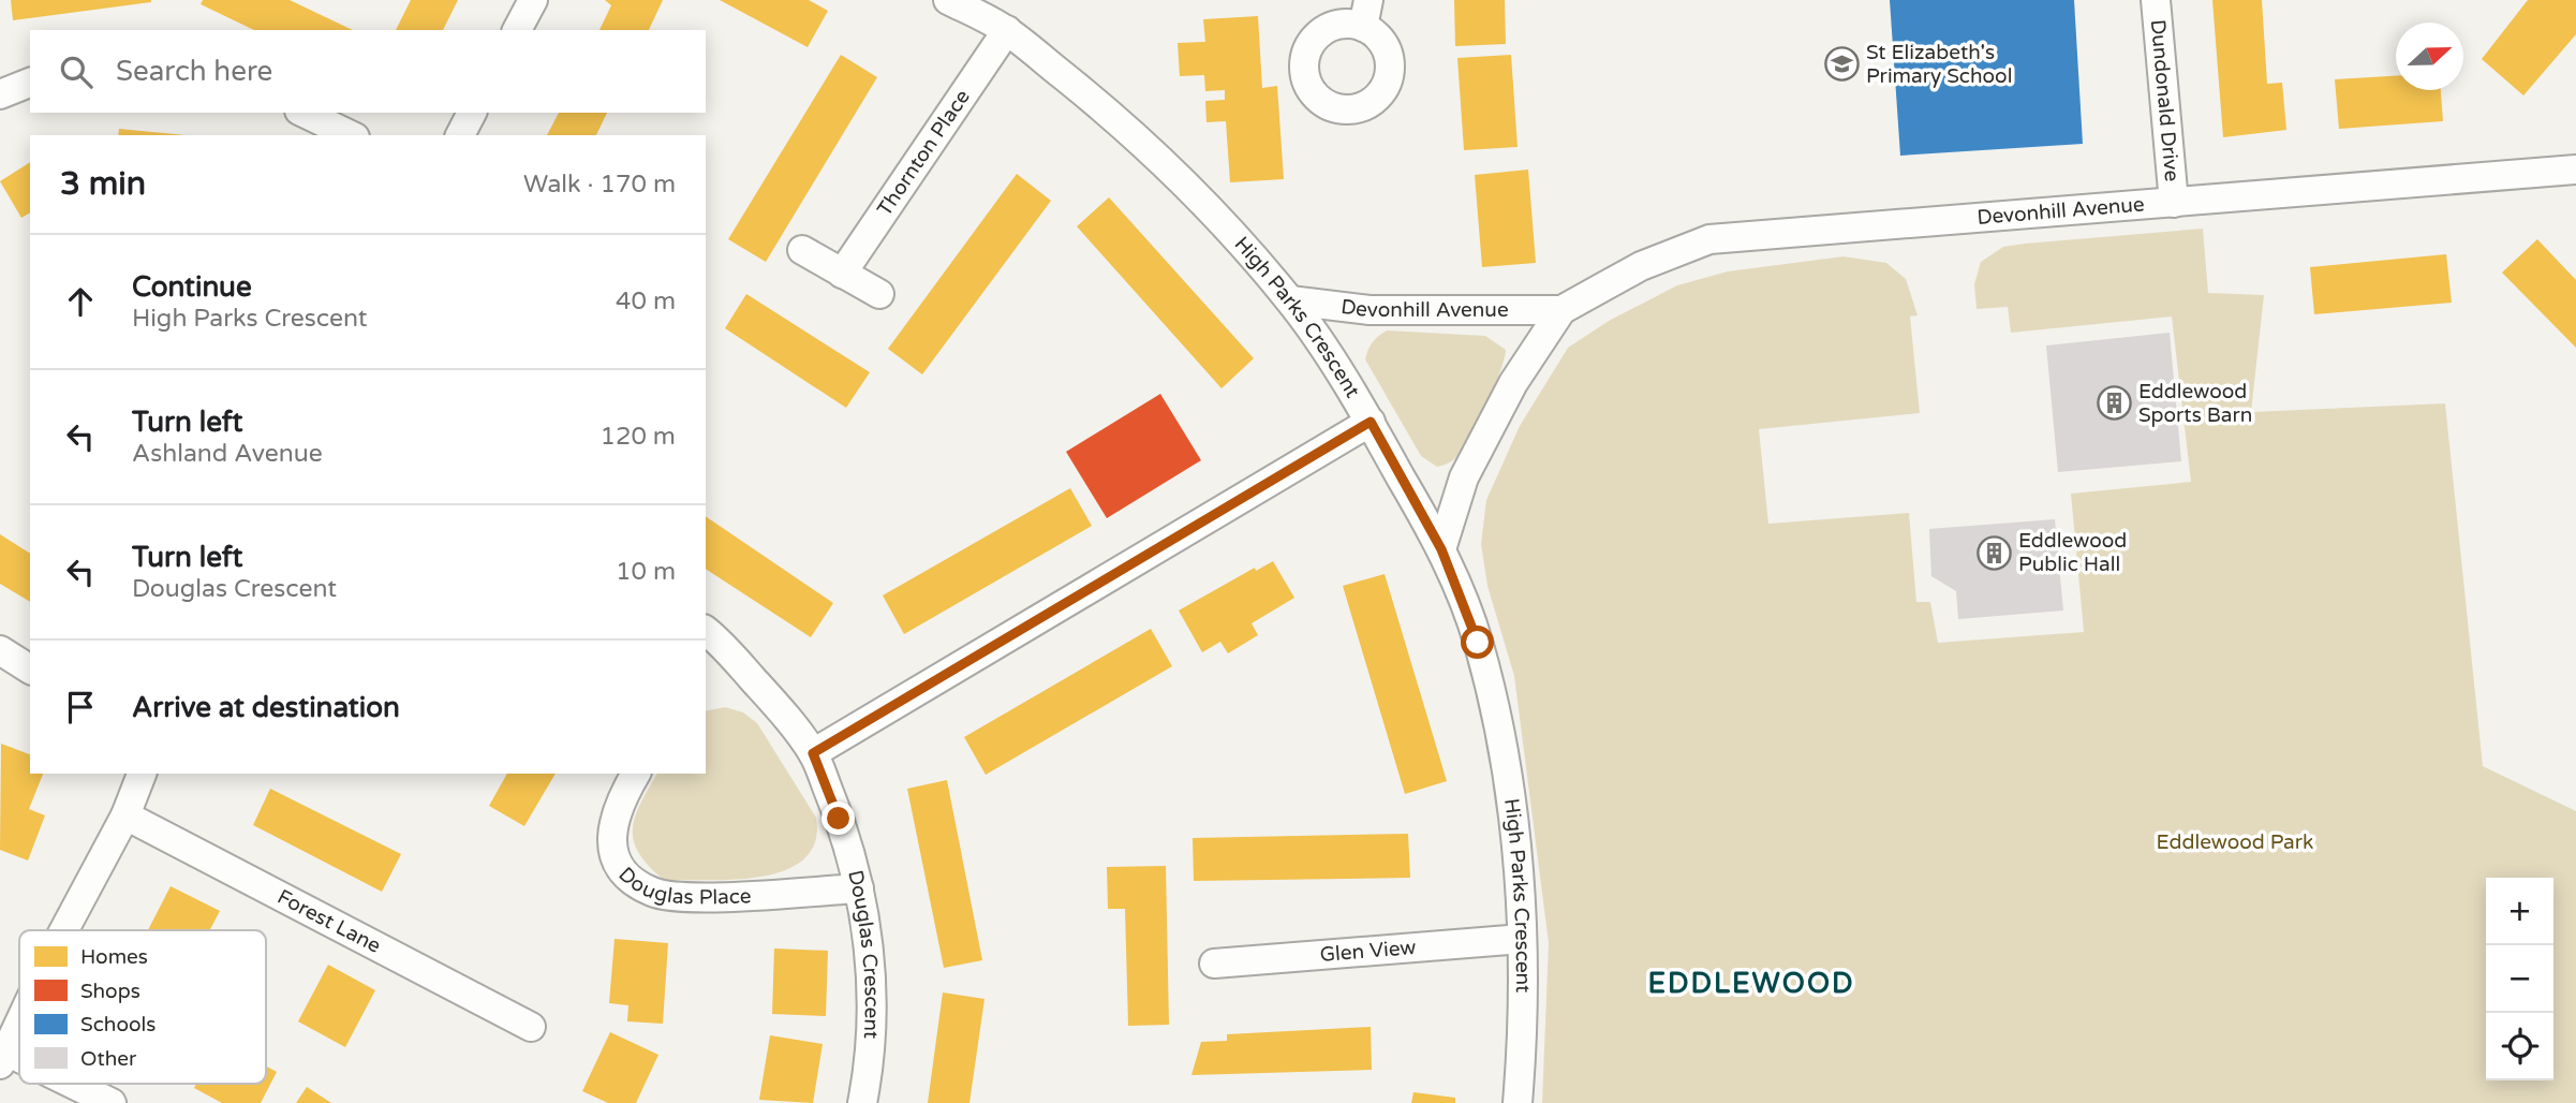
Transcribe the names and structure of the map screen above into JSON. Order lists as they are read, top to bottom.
{
  "streets": {
    "street": [
      "Dundonald Drive",
      "Thornton Place",
      "Devonhill Avenue",
      "High Parks Crescent",
      "Douglas Place",
      "Forest Lane",
      "Glen View",
      "Douglas Crescent"
    ]
  },
  "crossings": [
    ["Dundonald Drive", "Devonhill Avenue"],
    ["Thornton Place", "High Parks Crescent"],
    ["Devonhill Avenue", "High Parks Crescent"],
    ["High Parks Crescent", "Glen View"],
    ["Douglas Place", "Douglas Crescent"]
  ],
  "districts": ["EDDLEWOOD"],
  "parks": ["Eddlewood Park"],
  "places": {
    "school or university": ["St Elizabeth's Primary School"],
    "building": ["Eddlewood Sports Barn", "Eddlewood Public Hall"]
  },
  "legend": [
    "Homes",
    "Shops",
    "Schools",
    "Other"
  ],
  "north": "right",
  "page": {
    "search": "Search here",
    "heading": ["3 min", "Walk · 170 m"],
    "list": [
      ["Continue", "High Parks Crescent", "40 m"],
      ["Turn left", "Ashland Avenue", "120 m"],
      ["Turn left", "Douglas Crescent", "10 m"],
      "Arrive at destination"
    ],
    "map_buttons": ["+", "−"]
  }
}
